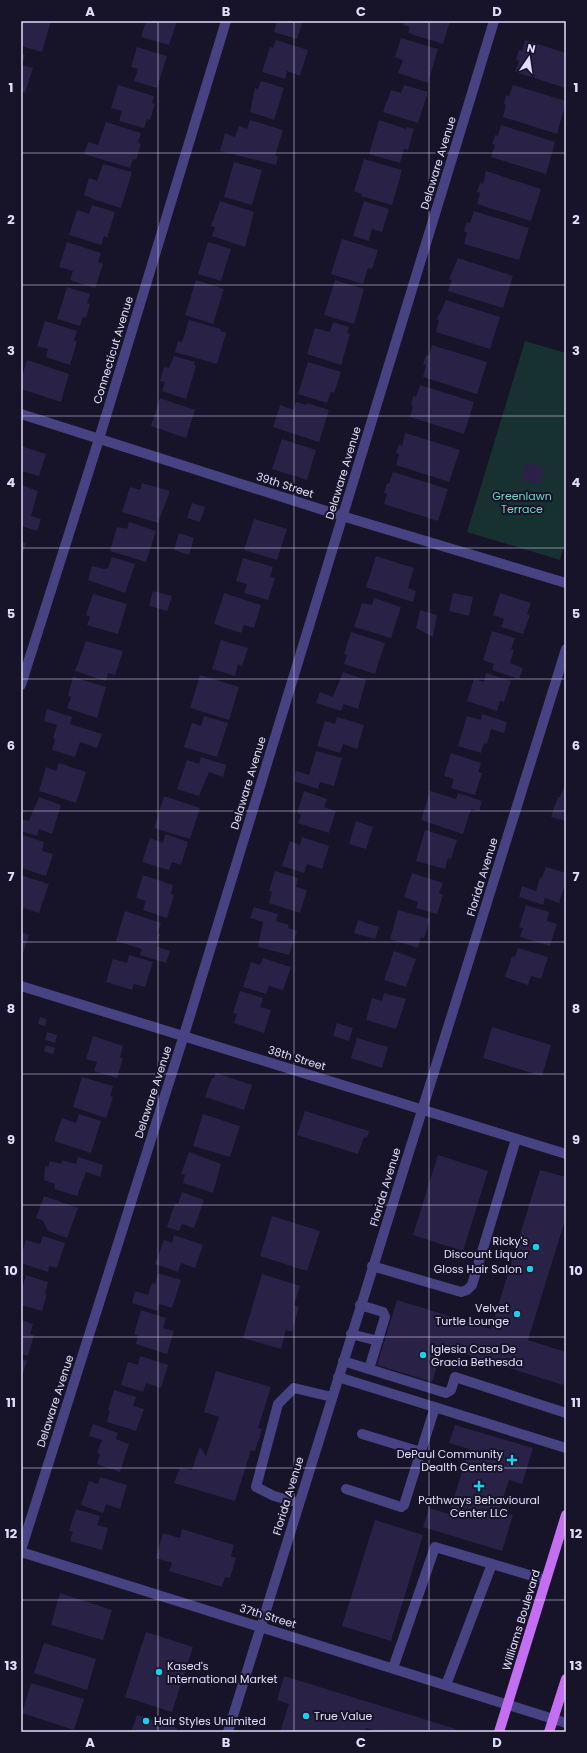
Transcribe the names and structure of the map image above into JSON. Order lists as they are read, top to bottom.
{
  "streets": {
    "main road": ["Williams Boulevard"],
    "street": [
      "Delaware Avenue",
      "Connecticut Avenue",
      "39th Street",
      "Florida Avenue",
      "38th Street",
      "37th Street"
    ]
  },
  "crossings": [
    ["Delaware Avenue", "39th Street"],
    ["Delaware Avenue", "38th Street"],
    ["Delaware Avenue", "37th Street"],
    ["Connecticut Avenue", "39th Street"],
    ["Florida Avenue", "38th Street"],
    ["Florida Avenue", "37th Street"],
    ["37th Street", "Williams Boulevard"]
  ],
  "parks": ["Greenlawn Terrace"],
  "places": {
    "other": [
      "Ricky's Discount Liquor",
      "Gloss Hair Salon",
      "Velvet Turtle Lounge",
      "Iglesia Casa De Gracia Bethesda",
      "Kased's International Market",
      "True Value",
      "Hair Styles Unlimited"
    ],
    "health": ["DePaul Community Dealth Centers", "Pathways Behavioural Center LLC"]
  },
  "north": "top",
  "grid": {
    "columns": [
      "A",
      "B",
      "C",
      "D"
    ],
    "rows": [
      "1",
      "2",
      "3",
      "4",
      "5",
      "6",
      "7",
      "8",
      "9",
      "10",
      "11",
      "12",
      "13"
    ]
  }
}
